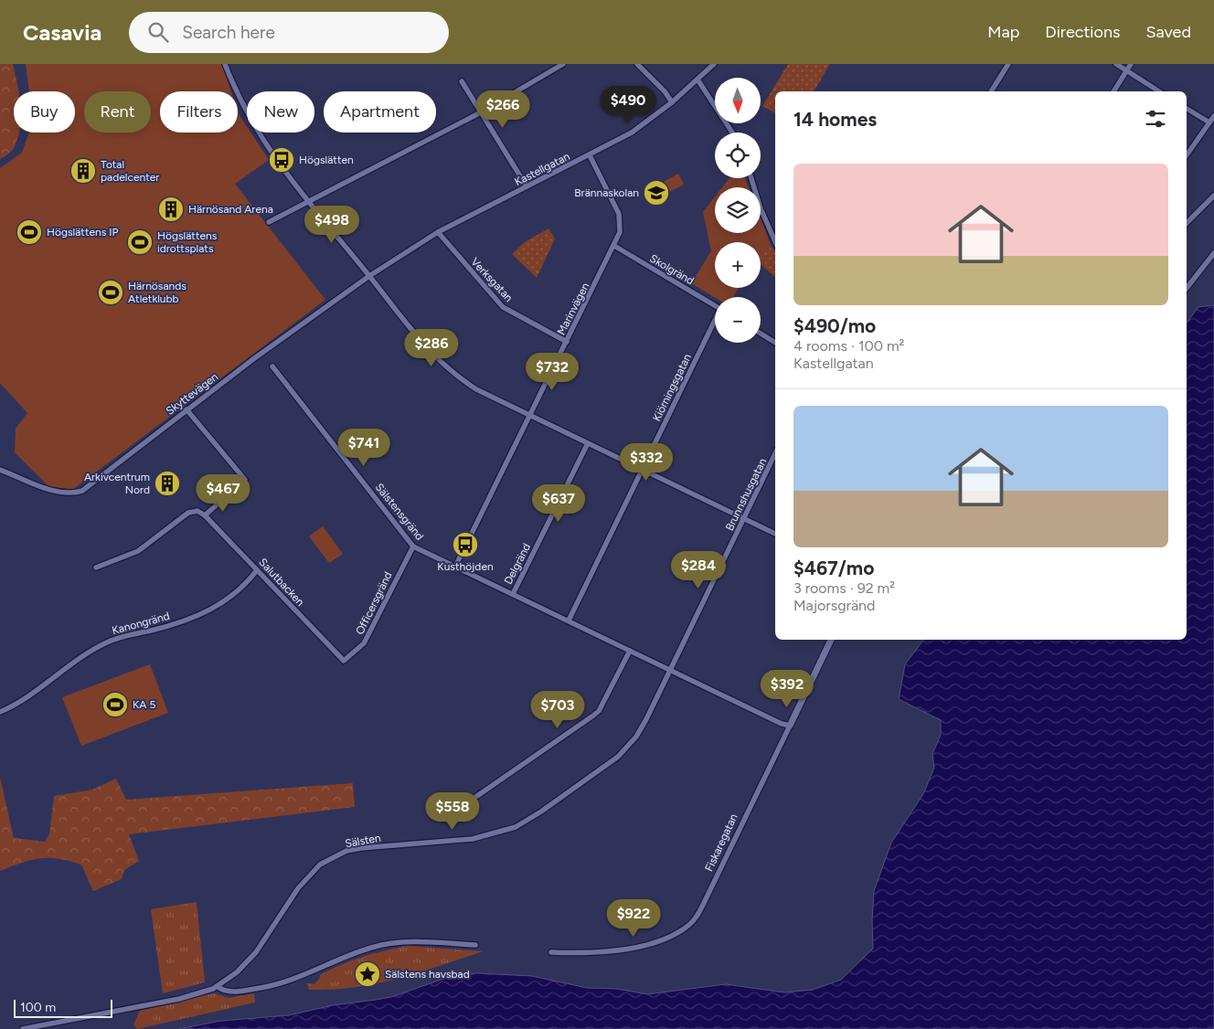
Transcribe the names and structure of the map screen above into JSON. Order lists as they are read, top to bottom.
{
  "streets": {
    "street": [
      "Kastellgatan",
      "Skolgränd",
      "Verksgatan",
      "Marinvägen",
      "Kiörningsgatan",
      "Skyttevägen",
      "Brunnshusgatan",
      "Sälstensgränd",
      "Delgränd",
      "Salutbacken",
      "Officersgränd",
      "Kanongränd",
      "Sälsten",
      "Fiskaregatan"
    ]
  },
  "crossings": [
    ["Kastellgatan", "Verksgatan"],
    ["Kastellgatan", "Marinvägen"],
    ["Kastellgatan", "Skyttevägen"],
    ["Skolgränd", "Marinvägen"],
    ["Verksgatan", "Marinvägen"],
    ["Marinvägen", "Sälstensgränd"],
    ["Kiörningsgatan", "Sälstensgränd"],
    ["Brunnshusgatan", "Sälstensgränd"],
    ["Brunnshusgatan", "Sälsten"],
    ["Sälstensgränd", "Delgränd"],
    ["Sälstensgränd", "Officersgränd"],
    ["Sälstensgränd", "Sälsten"],
    ["Sälstensgränd", "Fiskaregatan"],
    ["Salutbacken", "Officersgränd"],
    ["Salutbacken", "Kanongränd"]
  ],
  "places": {
    "bus stop": ["Högslätten", "Kusthöjden"],
    "building": ["Total padelcenter", "Härnösand Arena", "Arkivcentrum Nord"],
    "school or university": ["Brännaskolan"],
    "sports": [
      "Högslättens IP",
      "Högslättens idrottsplats",
      "Härnösands Atletklubb",
      "KA 5"
    ],
    "place": ["Sälstens havsbad"]
  },
  "scale_bar": "100 m",
  "north": "bottom",
  "page": {
    "header": "Casavia",
    "search": "Search here",
    "nav": ["Map", "Directions", "Saved"],
    "map_buttons": ["+", "−"],
    "price": [
      "$490",
      "$266",
      "$498",
      "$286",
      "$732",
      "$741",
      "$332",
      "$467",
      "$637",
      "$284",
      "$392",
      "$703",
      "$558",
      "$922"
    ],
    "chip": [
      "Buy",
      "Rent",
      "Filters",
      "New",
      "Apartment"
    ],
    "heading": "14 homes",
    "list": [
      {
        "name": "$490/mo",
        "note": "4 rooms · 100 m² · Kastellgatan"
      },
      {
        "name": "$467/mo",
        "note": "3 rooms · 92 m² · Majorsgränd"
      }
    ],
    "scale": "100 m"
  }
}
